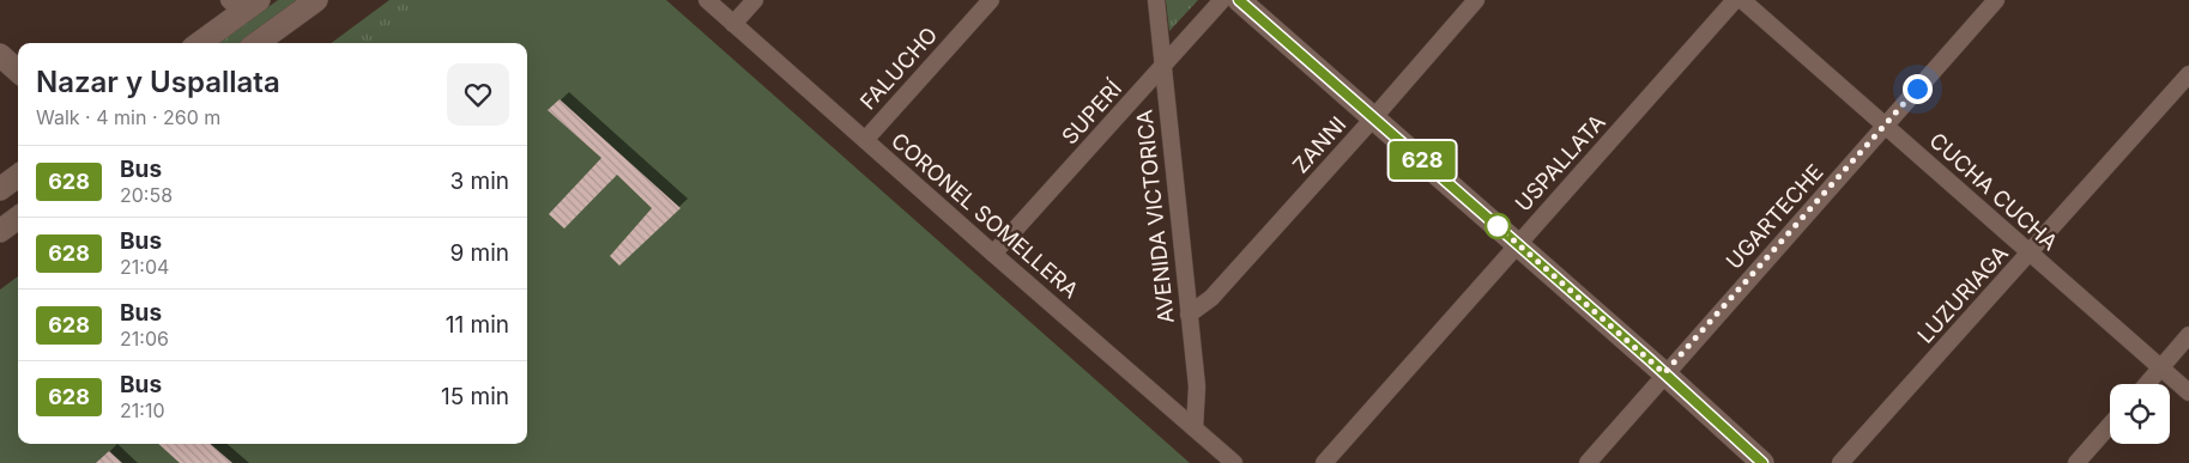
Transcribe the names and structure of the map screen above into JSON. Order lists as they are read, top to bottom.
{
  "streets": {
    "street": [
      "FALUCHO",
      "SUPERÍ",
      "ZANNI",
      "USPALLATA",
      "CUCHA CUCHA",
      "CORONEL SOMELLERA",
      "AVENIDA VICTORICA",
      "UGARTECHE",
      "LUZURIAGA"
    ]
  },
  "crossings": [
    ["FALUCHO", "CORONEL SOMELLERA"],
    ["SUPERÍ", "CORONEL SOMELLERA"],
    ["SUPERÍ", "AVENIDA VICTORICA"],
    ["ZANNI", "AVENIDA VICTORICA"],
    ["CUCHA CUCHA", "UGARTECHE"],
    ["CUCHA CUCHA", "LUZURIAGA"],
    ["CORONEL SOMELLERA", "AVENIDA VICTORICA"]
  ],
  "lines": ["bus line 628"],
  "page": {
    "on_map": "628",
    "heading": ["Nazar y Uspallata", "Walk · 4 min · 260 m"],
    "list": [
      {
        "mark": "628",
        "name": "Bus",
        "note": "20:58",
        "value": "3 min"
      },
      {
        "mark": "628",
        "name": "Bus",
        "note": "21:04",
        "value": "9 min"
      },
      {
        "mark": "628",
        "name": "Bus",
        "note": "21:06",
        "value": "11 min"
      },
      {
        "mark": "628",
        "name": "Bus",
        "note": "21:10",
        "value": "15 min"
      }
    ]
  }
}
